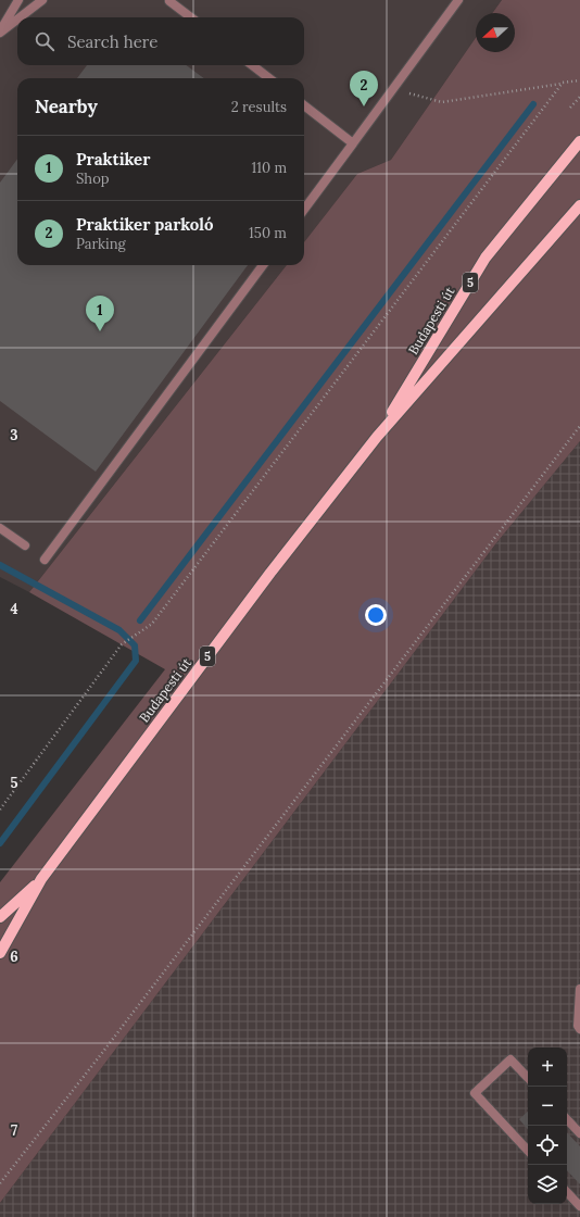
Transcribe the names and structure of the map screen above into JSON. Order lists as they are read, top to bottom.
{
  "streets": {
    "main road": ["5", "Budapesti út"]
  },
  "north": "left",
  "page": {
    "search": "Search here",
    "pins": ["2", "1"],
    "heading": ["Nearby", "2 results"],
    "list": [
      {
        "mark": "1",
        "name": "Praktiker",
        "note": "Shop",
        "value": "110 m"
      },
      {
        "mark": "2",
        "name": "Praktiker parkoló",
        "note": "Parking",
        "value": "150 m"
      }
    ],
    "map_buttons": ["+", "−"]
  },
  "grid": {
    "rows": [
      "3",
      "4",
      "5",
      "6",
      "7"
    ]
  }
}
